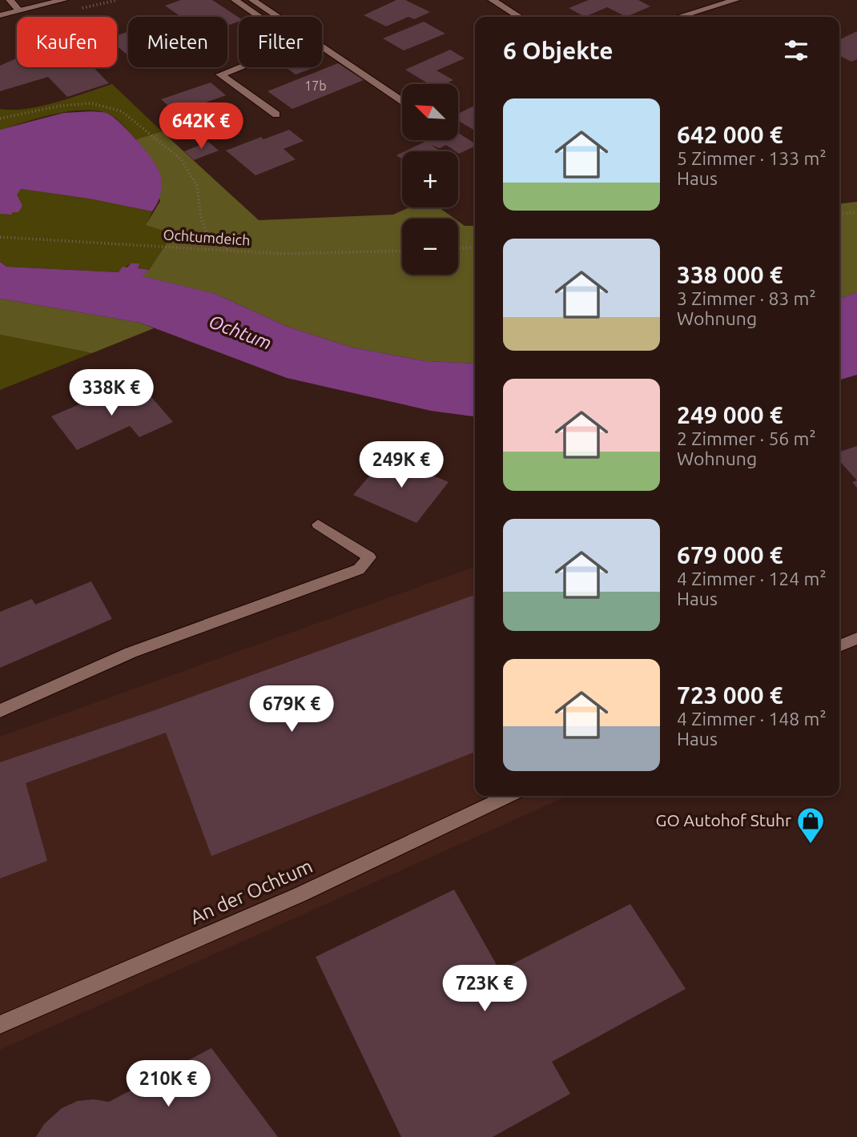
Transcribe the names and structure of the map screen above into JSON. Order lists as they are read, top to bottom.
{
  "streets": {
    "street": ["An der Ochtum"],
    "path": ["Ochtumdeich"]
  },
  "water": ["Ochtum"],
  "places": {
    "shop": ["GO Autohof Stuhr"]
  },
  "house_numbers": ["17b"],
  "north": "top left",
  "page": {
    "chip": ["Kaufen", "Mieten", "Filter"],
    "heading": "6 Objekte",
    "map_buttons": ["+", "−"],
    "list": [
      {
        "name": "642 000 €",
        "note": "5 Zimmer · 133 m² · Haus"
      },
      {
        "name": "338 000 €",
        "note": "3 Zimmer · 83 m² · Wohnung"
      },
      {
        "name": "249 000 €",
        "note": "2 Zimmer · 56 m² · Wohnung"
      },
      {
        "name": "679 000 €",
        "note": "4 Zimmer · 124 m² · Haus"
      },
      {
        "name": "723 000 €",
        "note": "4 Zimmer · 148 m² · Haus"
      }
    ],
    "price": [
      "642K €",
      "338K €",
      "249K €",
      "679K €",
      "723K €",
      "210K €"
    ]
  }
}
